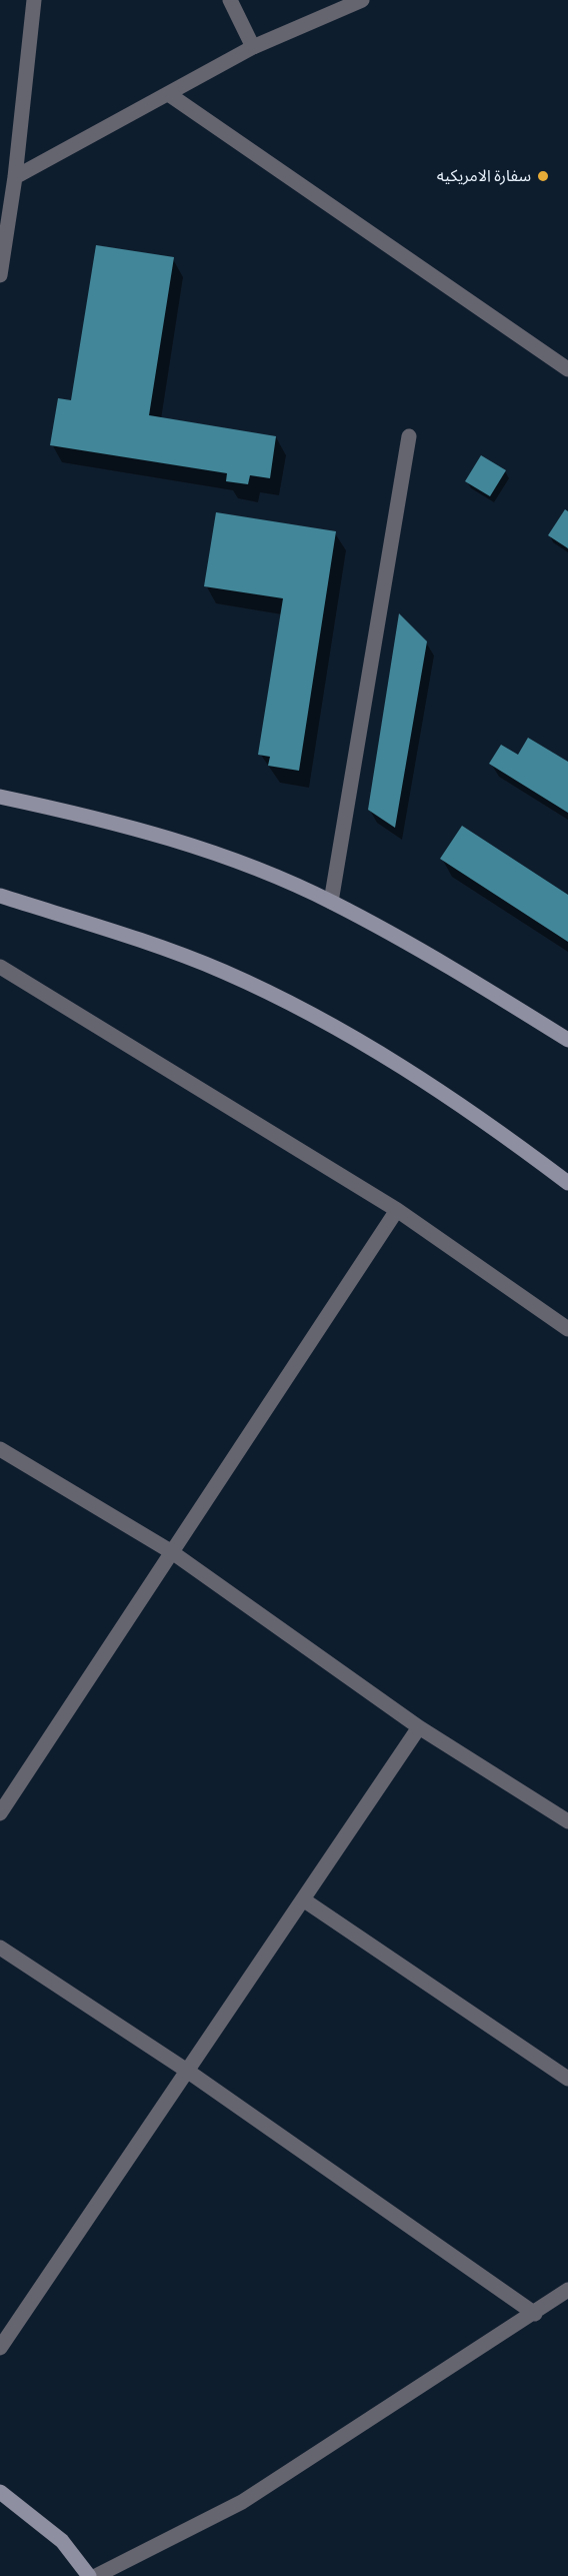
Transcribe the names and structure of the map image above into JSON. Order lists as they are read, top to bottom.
{
  "places": ["سفارة الامريكيه"]
}
